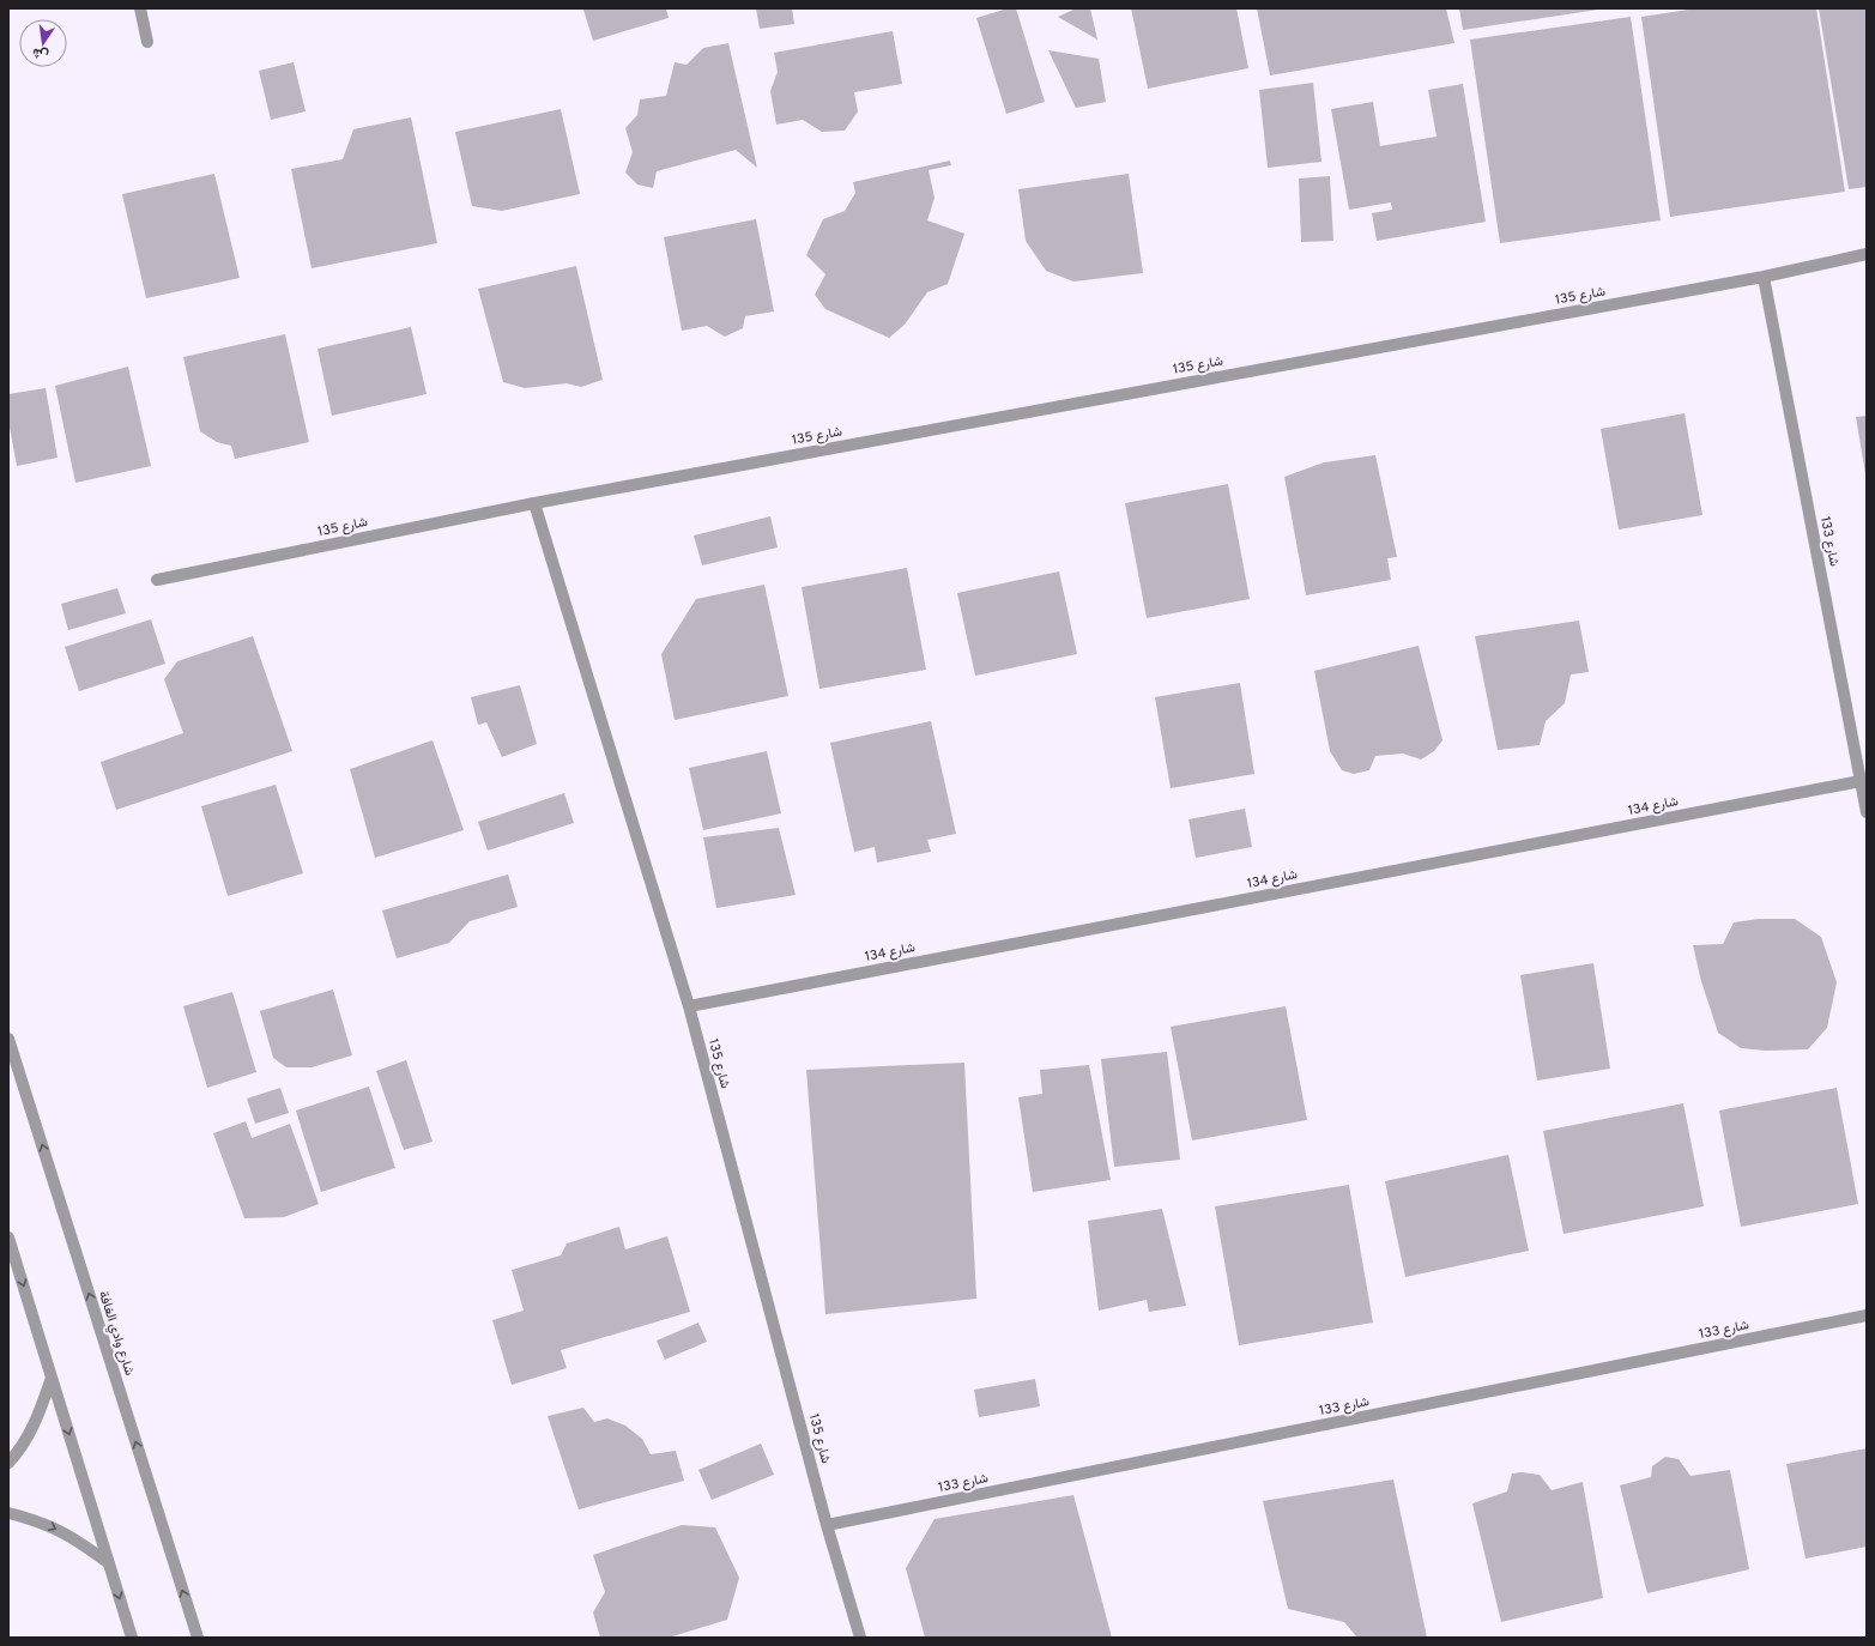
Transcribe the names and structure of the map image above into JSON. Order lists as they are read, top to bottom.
{
  "streets": {
    "street": [
      "شارع 135",
      "شارع 133",
      "شارع 134",
      "شارع وادي الغافة"
    ]
  },
  "crossings": [
    ["شارع 135", "شارع 133"],
    ["شارع 135", "شارع 134"],
    ["شارع 133", "شارع 134"]
  ],
  "north": "bottom"
}
